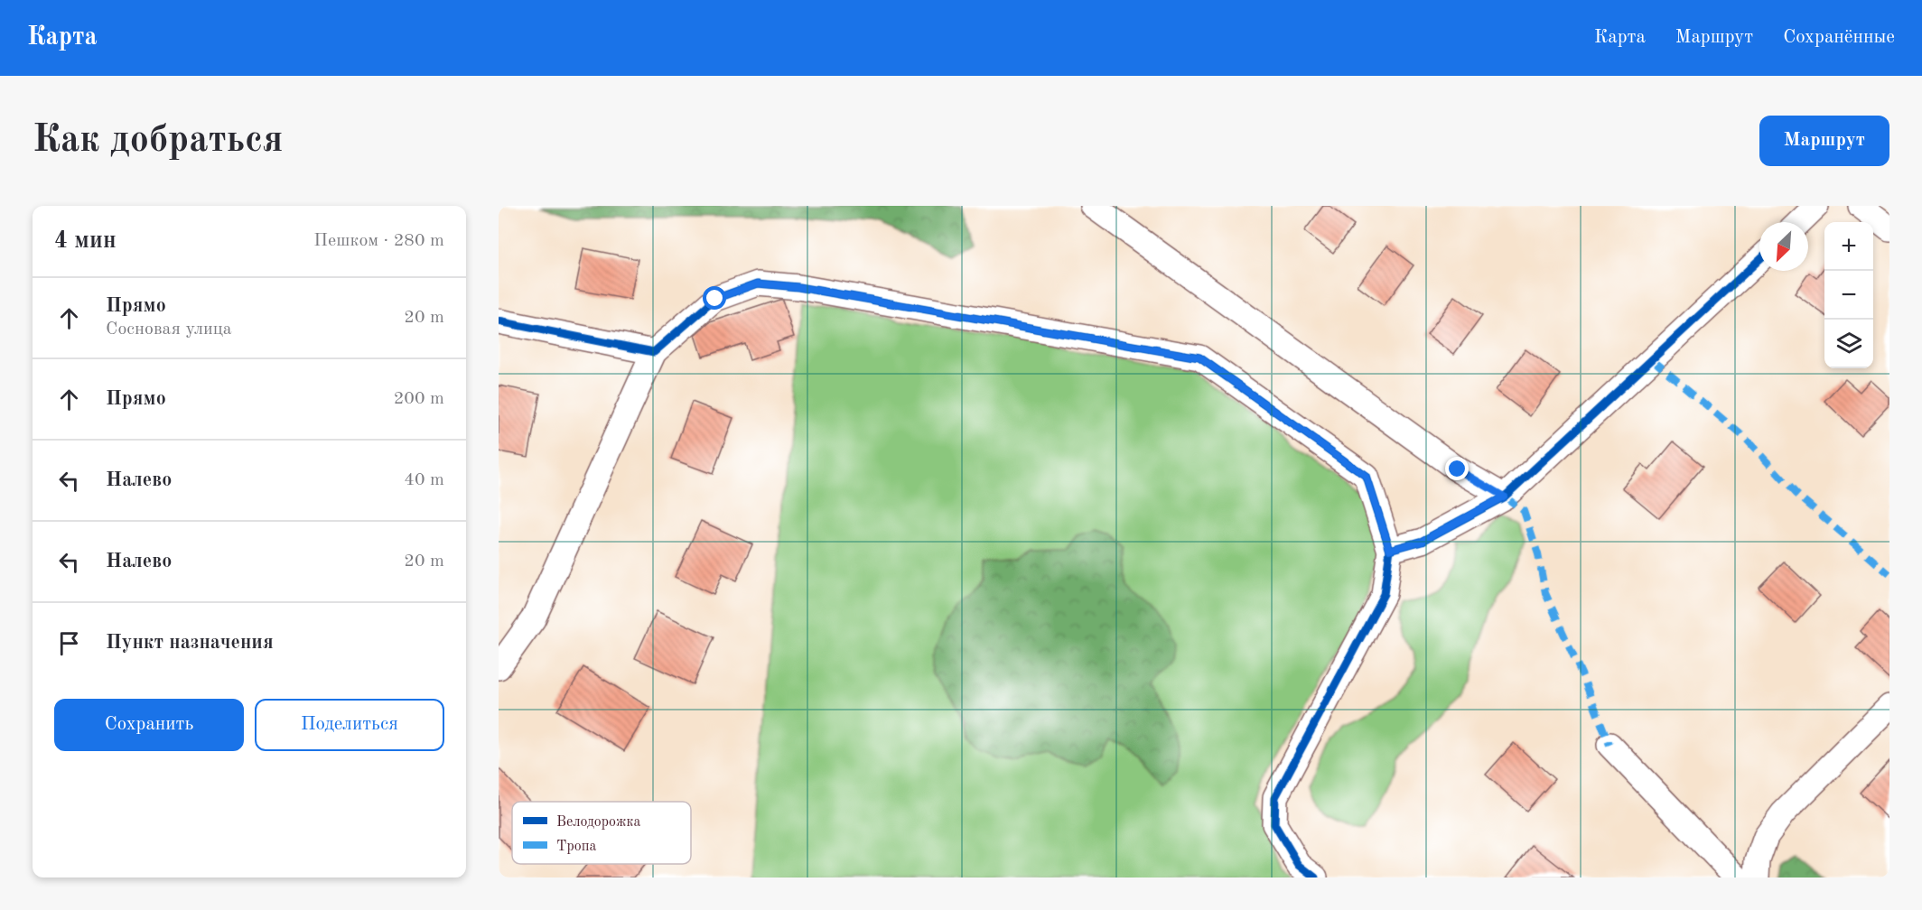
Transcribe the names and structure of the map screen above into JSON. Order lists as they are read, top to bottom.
{
  "legend": ["Велодорожка", "Тропа"],
  "north": "bottom left",
  "page": {
    "header": "Карта",
    "nav": ["Карта", "Маршрут", "Сохранённые"],
    "buttons": [
      "Маршрут",
      ["Сохранить", "Поделиться"]
    ],
    "title": "Как добраться",
    "heading": ["4 мин", "Пешком · 280 m"],
    "map_buttons": ["+", "−"],
    "list": [
      ["Прямо", "Сосновая улица", "20 m"],
      ["Прямо", "200 m"],
      ["Налево", "40 m"],
      ["Налево", "20 m"],
      "Пункт назначения"
    ]
  }
}
